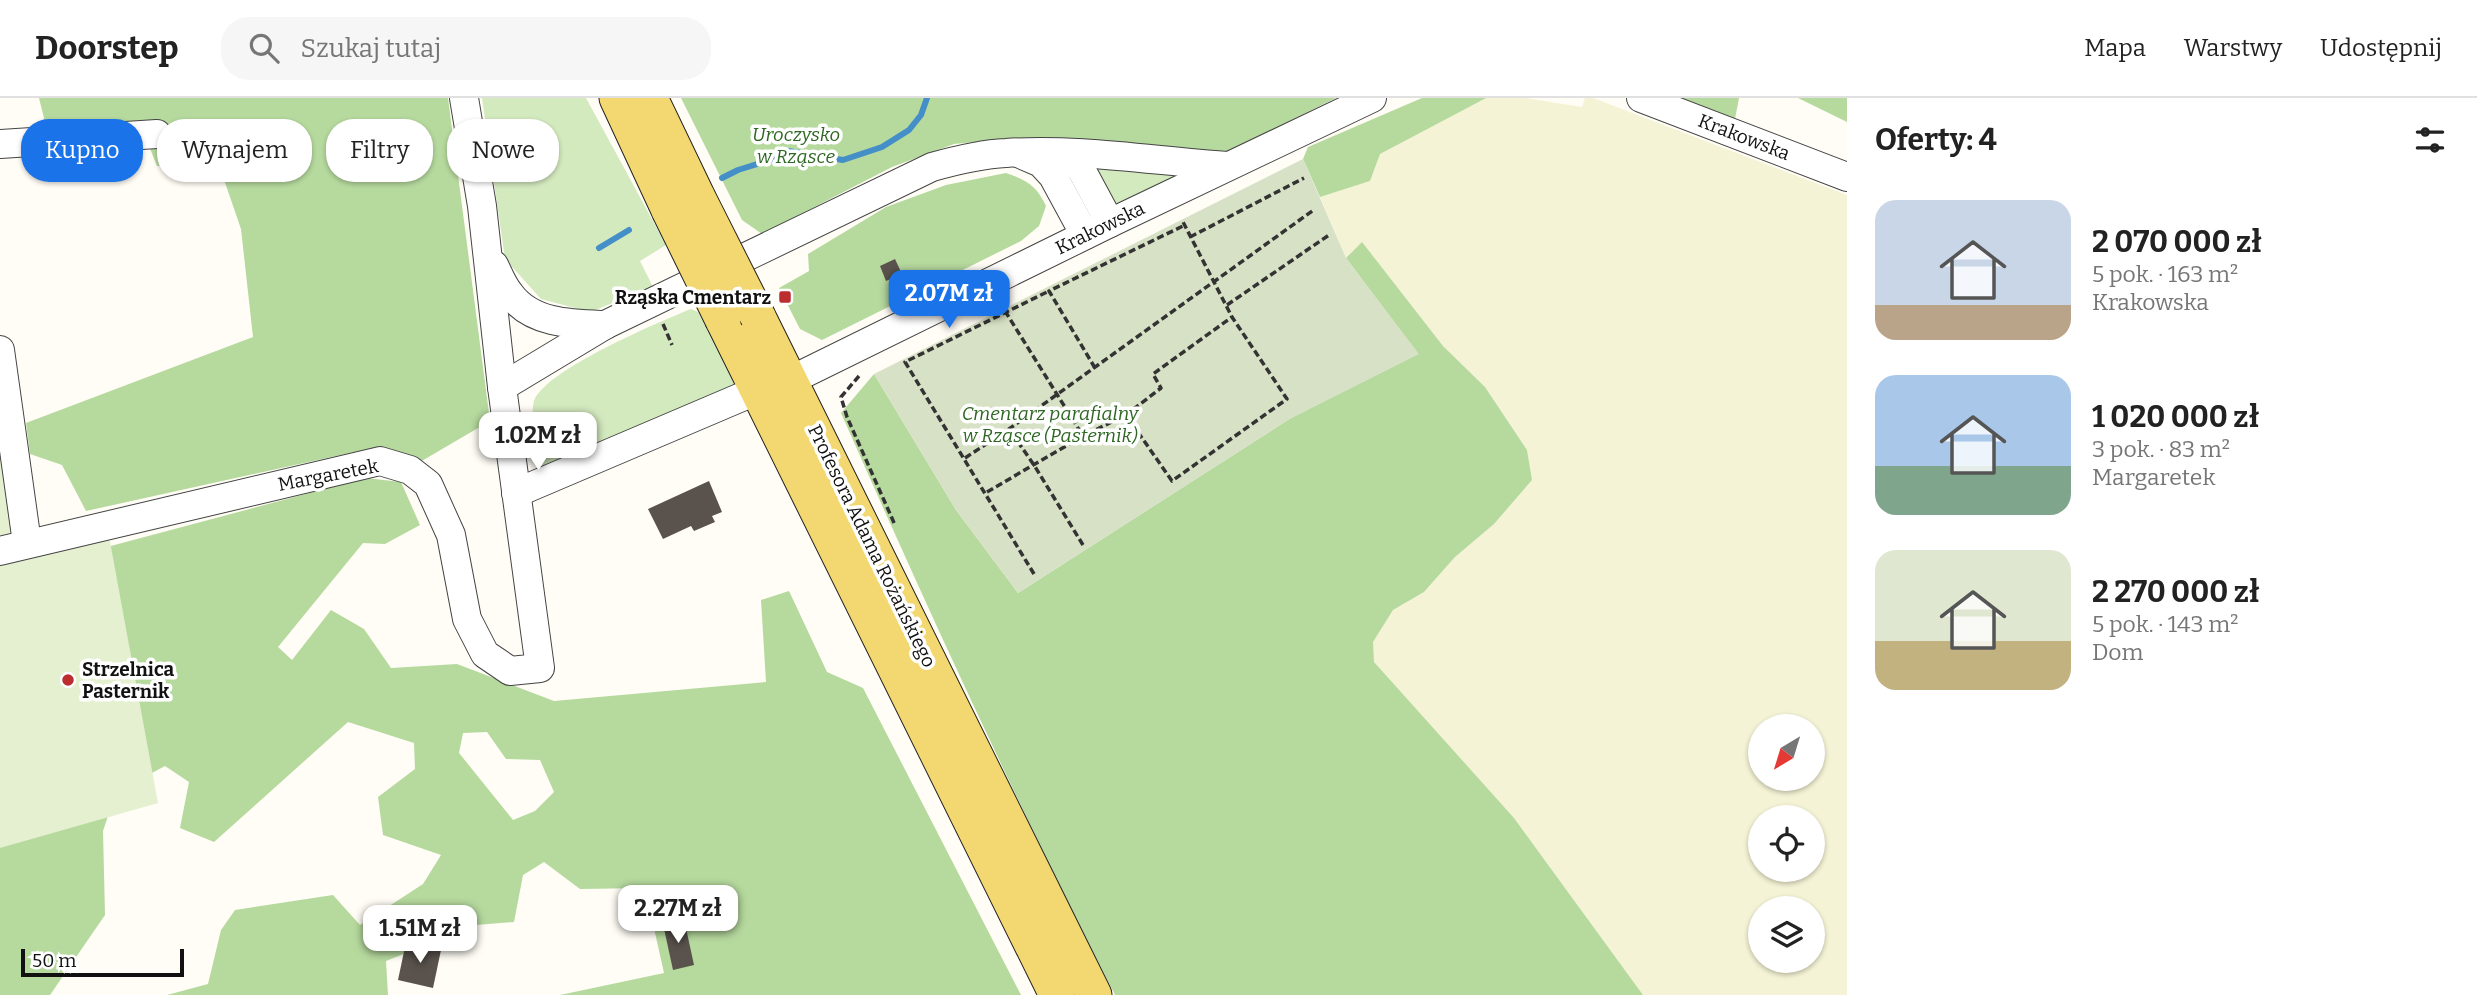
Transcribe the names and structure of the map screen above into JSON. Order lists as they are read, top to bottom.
{
  "streets": {
    "main road": ["Profesora Adama Rożańskiego"],
    "street": ["Krakowska", "Margaretek"]
  },
  "crossings": [
    ["Krakowska", "Profesora Adama Rożańskiego"]
  ],
  "parks": ["Uroczysko w Rząsce", "Cmentarz parafialny w Rząsce (Pasternik)"],
  "places": {
    "transit": ["Rząska Cmentarz"],
    "other": ["Strzelnica Pasternik"]
  },
  "scale_bar": "50 m",
  "north": "bottom left",
  "page": {
    "header": "Doorstep",
    "search": "Szukaj tutaj",
    "nav": ["Mapa", "Warstwy", "Udostępnij"],
    "heading": "Oferty: 4",
    "chip": [
      "Kupno",
      "Wynajem",
      "Filtry",
      "Nowe"
    ],
    "list": [
      {
        "name": "2 070 000 zł",
        "note": "5 pok. · 163 m² · Krakowska"
      },
      {
        "name": "1 020 000 zł",
        "note": "3 pok. · 83 m² · Margaretek"
      },
      {
        "name": "2 270 000 zł",
        "note": "5 pok. · 143 m² · Dom"
      }
    ],
    "price": [
      "2.07M zł",
      "1.02M zł",
      "2.27M zł",
      "1.51M zł"
    ],
    "scale": "50 m"
  }
}
